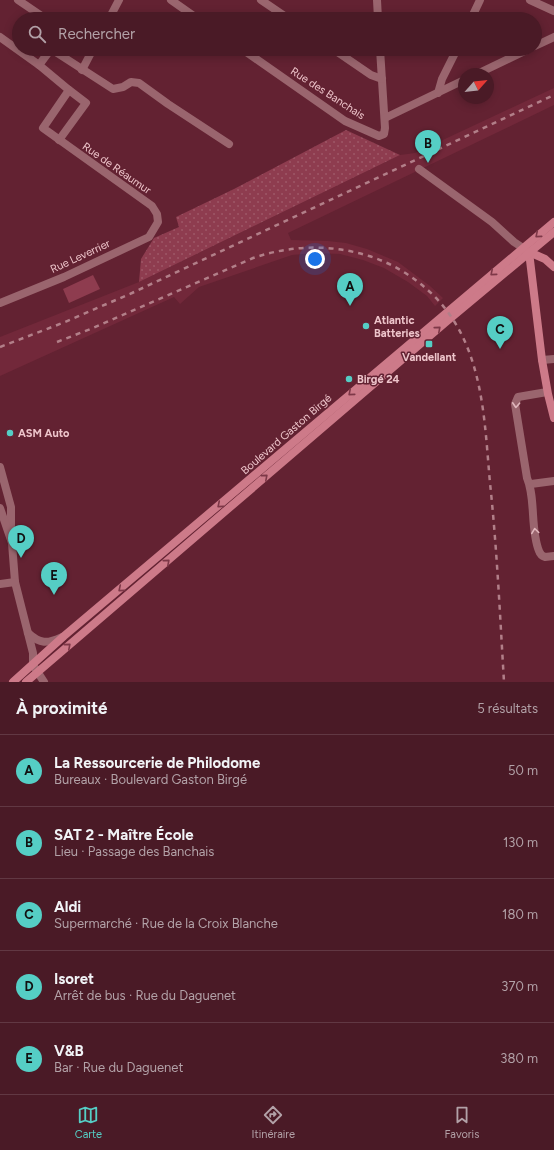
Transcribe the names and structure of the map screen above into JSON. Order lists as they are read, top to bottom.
{
  "streets": {
    "main road": ["Boulevard Gaston Birgé"],
    "street": ["Rue des Banchais", "Rue de Réaumur", "Rue Leverrier"]
  },
  "crossings": [
    ["Rue de Réaumur", "Rue Leverrier"]
  ],
  "places": {
    "other": ["Atlantic Batteries", "Birgé 24", "ASM Auto"],
    "transit": ["Vandellant"]
  },
  "north": "top right",
  "page": {
    "search": "Rechercher",
    "pins": [
      "B",
      "A",
      "C",
      "D",
      "E"
    ],
    "heading": ["À proximité", "5 résultats"],
    "list": [
      {
        "mark": "A",
        "name": "La Ressourcerie de Philodome",
        "note": "Bureaux · Boulevard Gaston Birgé",
        "value": "50 m"
      },
      {
        "mark": "B",
        "name": "SAT 2 - Maître École",
        "note": "Lieu · Passage des Banchais",
        "value": "130 m"
      },
      {
        "mark": "C",
        "name": "Aldi",
        "note": "Supermarché · Rue de la Croix Blanche",
        "value": "180 m"
      },
      {
        "mark": "D",
        "name": "Isoret",
        "note": "Arrêt de bus · Rue du Daguenet",
        "value": "370 m"
      },
      {
        "mark": "E",
        "name": "V&B",
        "note": "Bar · Rue du Daguenet",
        "value": "380 m"
      }
    ],
    "nav": ["Carte", "Itinéraire", "Favoris"]
  }
}
